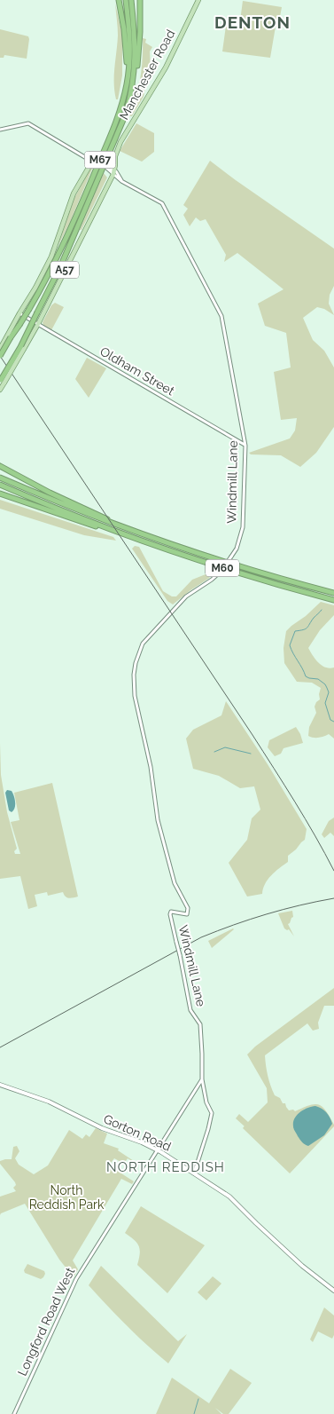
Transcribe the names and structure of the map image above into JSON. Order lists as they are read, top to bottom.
{
  "streets": {
    "highway": ["M67", "M60"],
    "main road": ["Manchester Road", "A57", "Gorton Road"],
    "street": ["Oldham Street", "Windmill Lane", "Longford Road West"]
  },
  "crossings": [
    ["Manchester Road", "A57"],
    ["M67", "A57"],
    ["A57", "Oldham Street"],
    ["Oldham Street", "Windmill Lane"],
    ["Windmill Lane", "Gorton Road"],
    ["Windmill Lane", "Longford Road West"],
    ["Gorton Road", "Longford Road West"]
  ],
  "districts": ["DENTON", "NORTH REDDISH"],
  "parks": ["North Reddish Park"]
}
